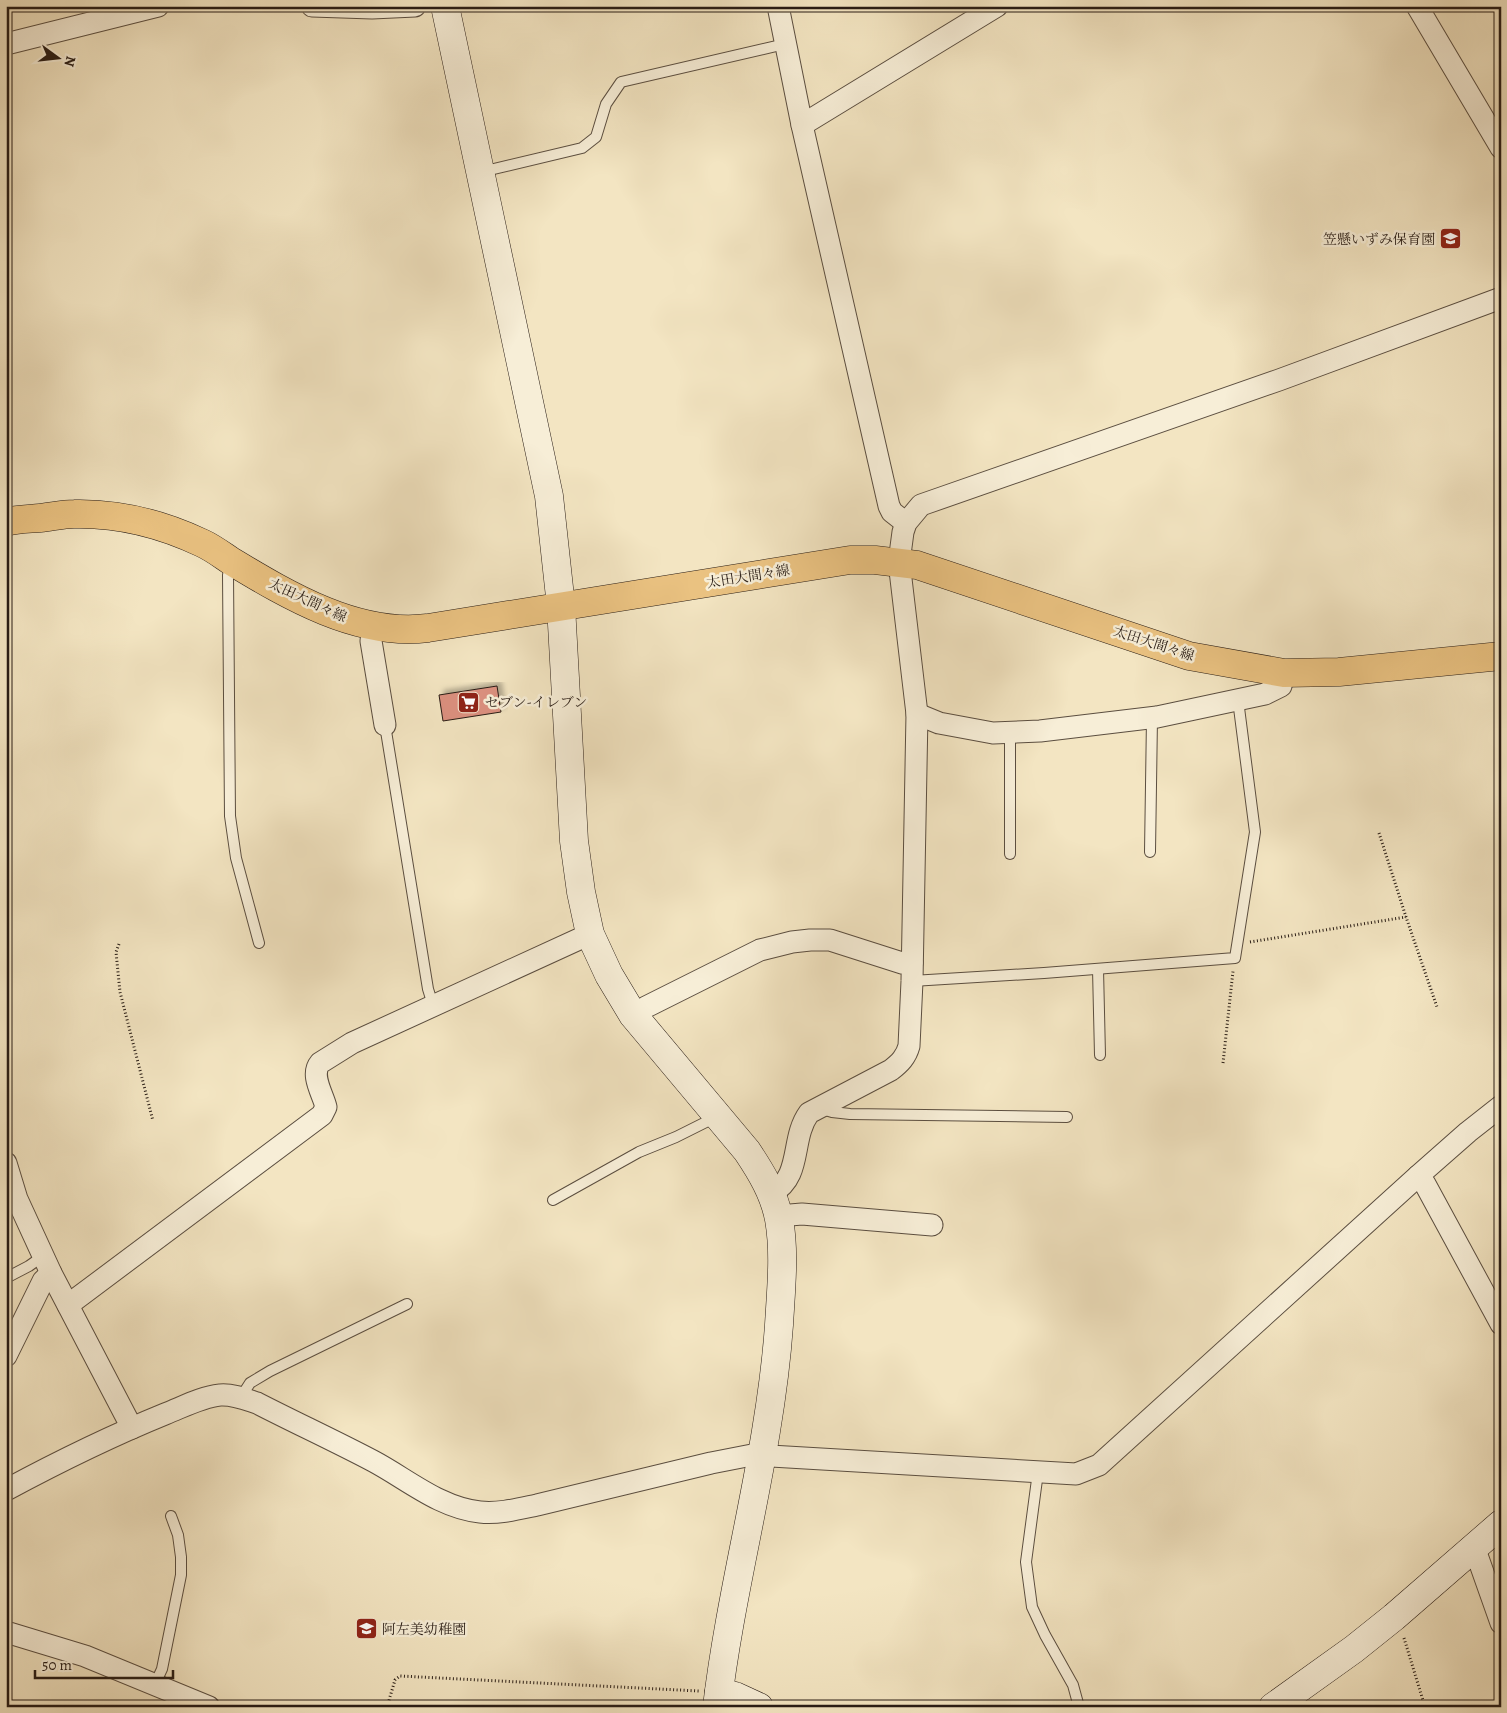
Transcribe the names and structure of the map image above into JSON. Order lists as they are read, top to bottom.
{
  "streets": {
    "main road": ["太田大間々線"]
  },
  "places": {
    "school or university": ["笠懸いずみ保育園", "阿左美幼稚園"],
    "supermarket": ["セブン-イレブン"]
  },
  "scale_bar": "50 m",
  "north": "right"
}
